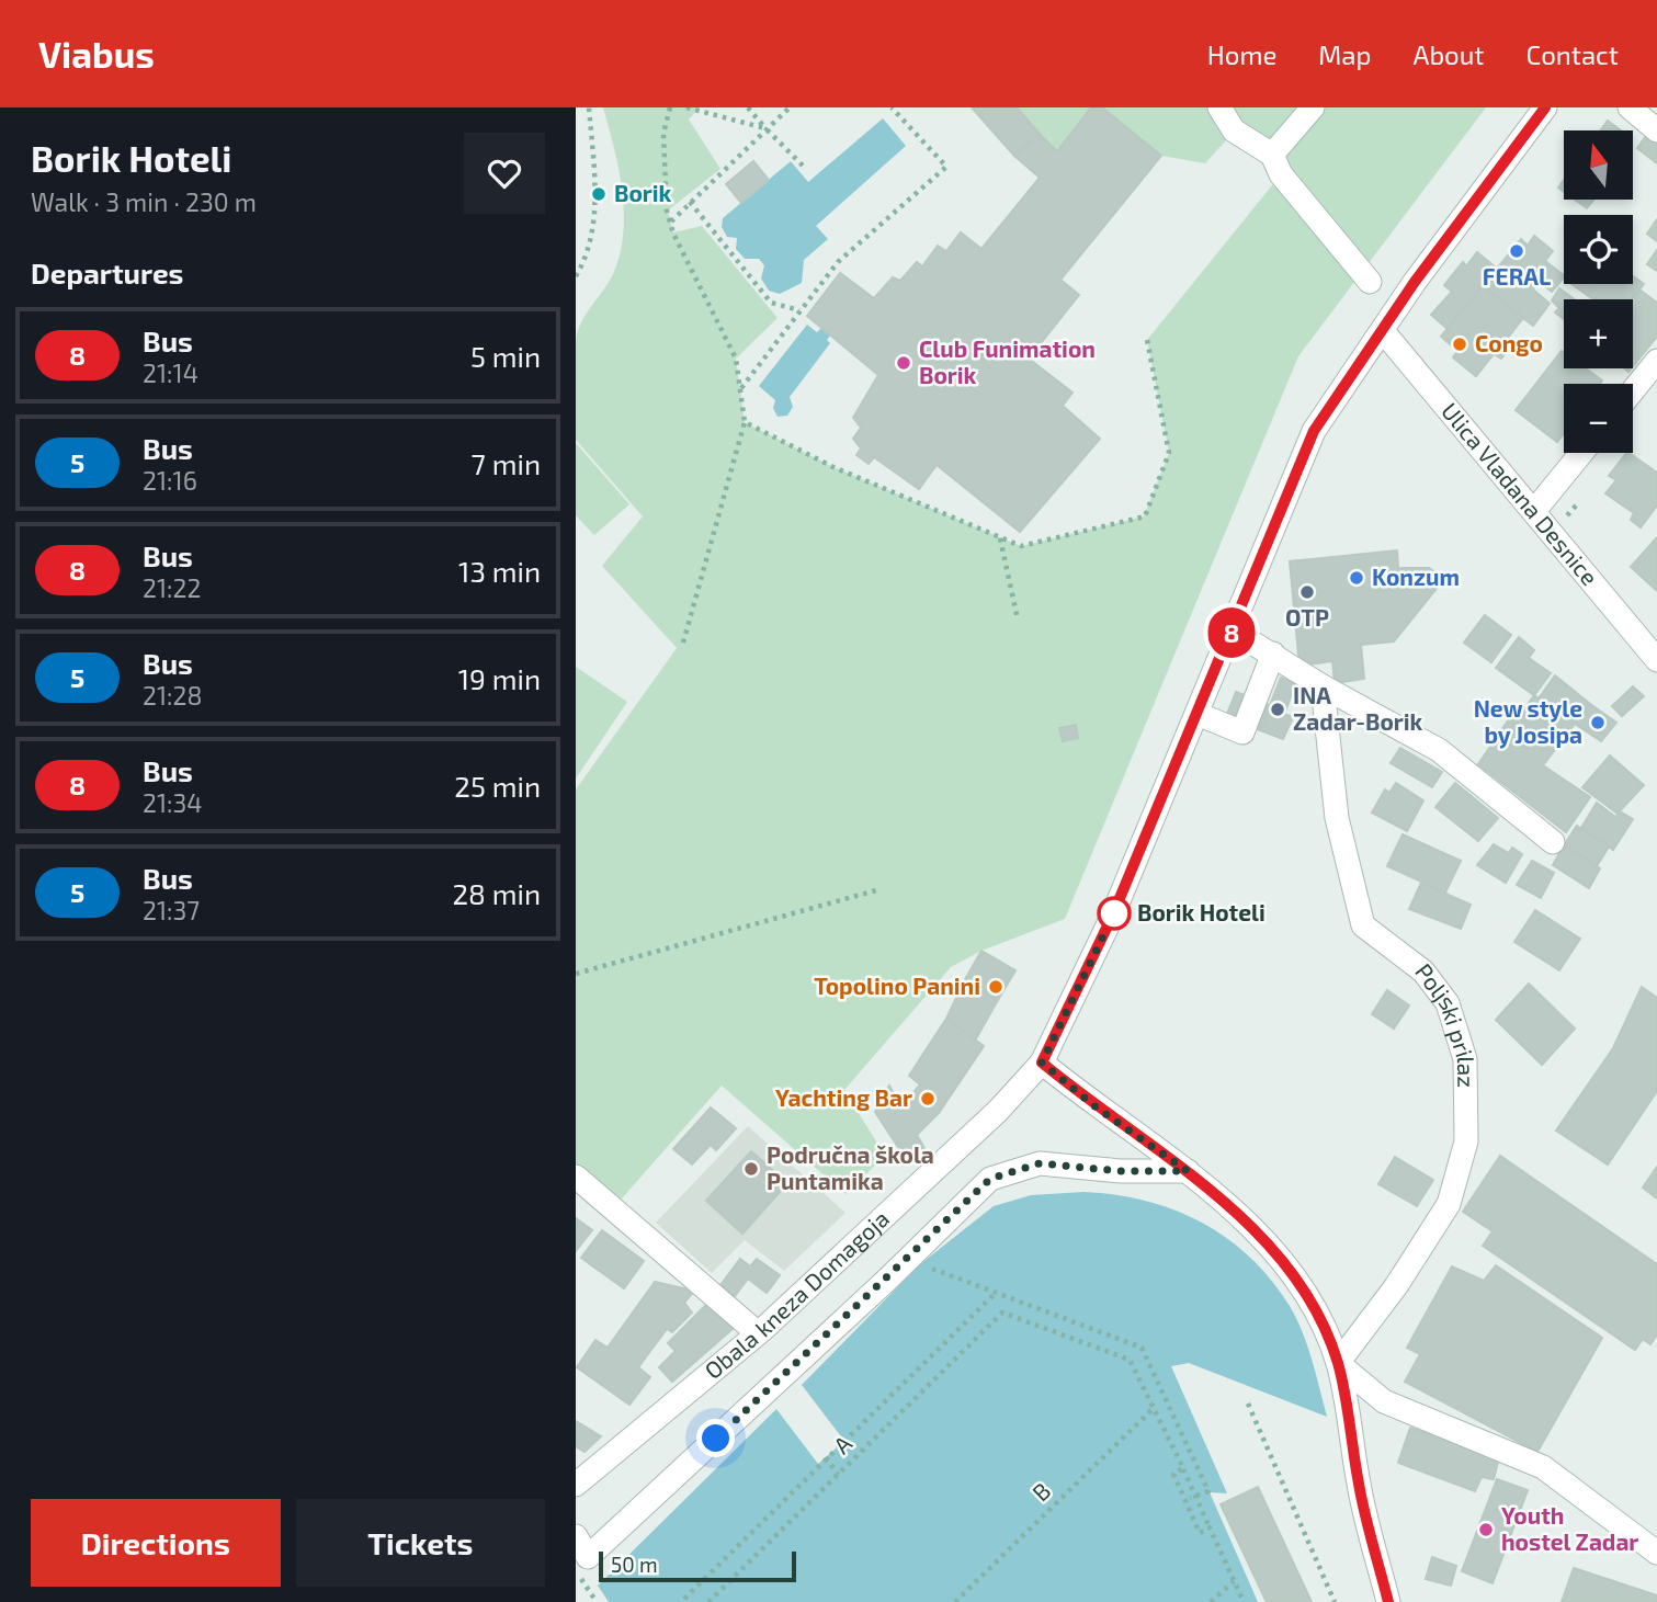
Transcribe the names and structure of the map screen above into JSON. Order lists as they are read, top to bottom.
{
  "streets": {
    "street": ["Ulica Vladana Desnice", "Poljski prilaz", "Obala kneza Domagoja"],
    "path": ["A", "B"]
  },
  "crossings": [
    ["Ulica Vladana Desnice", "Obala kneza Domagoja"],
    ["A", "B"]
  ],
  "places": [
    "Borik",
    "FERAL",
    "Congo",
    "Club Funimation Borik",
    "Konzum",
    "OTP",
    "INA Zadar-Borik",
    "New style by Josipa",
    "Borik Hoteli",
    "Topolino Panini",
    "Yachting Bar",
    "Područna škola Puntamika",
    "Youth hostel Zadar"
  ],
  "lines": ["bus line 8"],
  "scale_bar": "50 m",
  "north": "top",
  "page": {
    "header": "Viabus",
    "nav": [
      "Home",
      "Map",
      "About",
      "Contact"
    ],
    "heading": [
      ["Borik Hoteli", "Walk · 3 min · 230 m"],
      "Departures"
    ],
    "on_map": "8",
    "map_buttons": ["+", "−"],
    "list": [
      {
        "mark": "8",
        "name": "Bus",
        "note": "21:14",
        "value": "5 min"
      },
      {
        "mark": "5",
        "name": "Bus",
        "note": "21:16",
        "value": "7 min"
      },
      {
        "mark": "8",
        "name": "Bus",
        "note": "21:22",
        "value": "13 min"
      },
      {
        "mark": "5",
        "name": "Bus",
        "note": "21:28",
        "value": "19 min"
      },
      {
        "mark": "8",
        "name": "Bus",
        "note": "21:34",
        "value": "25 min"
      },
      {
        "mark": "5",
        "name": "Bus",
        "note": "21:37",
        "value": "28 min"
      }
    ],
    "buttons": ["Directions", "Tickets"],
    "scale": "50 m"
  }
}
